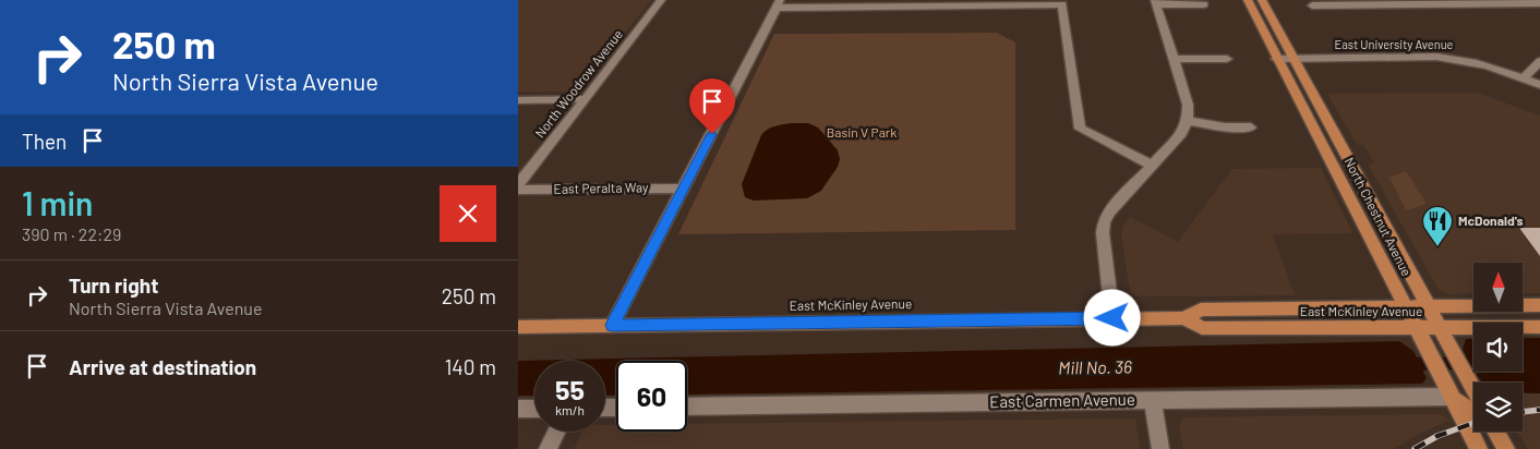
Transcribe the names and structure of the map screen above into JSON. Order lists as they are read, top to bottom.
{
  "streets": {
    "main road": ["North Chestnut Avenue", "East McKinley Avenue"],
    "street": [
      "East University Avenue",
      "North Woodrow Avenue",
      "East Peralta Way",
      "East Carmen Avenue"
    ]
  },
  "crossings": [
    ["East University Avenue", "North Chestnut Avenue"],
    ["North Chestnut Avenue", "East McKinley Avenue"],
    ["North Chestnut Avenue", "East Carmen Avenue"]
  ],
  "water": ["Mill No. 36"],
  "parks": ["Basin V Park"],
  "places": {
    "restaurant": ["McDonald's"]
  },
  "north": "top",
  "page": {
    "turn": ["250 m", "North Sierra Vista Avenue"],
    "then": "Then",
    "heading": ["1 min", "390 m · 22:29"],
    "list": [
      {
        "name": "Turn right",
        "note": "North Sierra Vista Avenue",
        "value": "250 m"
      },
      {
        "name": "Arrive at destination",
        "value": "140 m"
      }
    ],
    "speed": "55 km/h",
    "limit": "60"
  }
}
